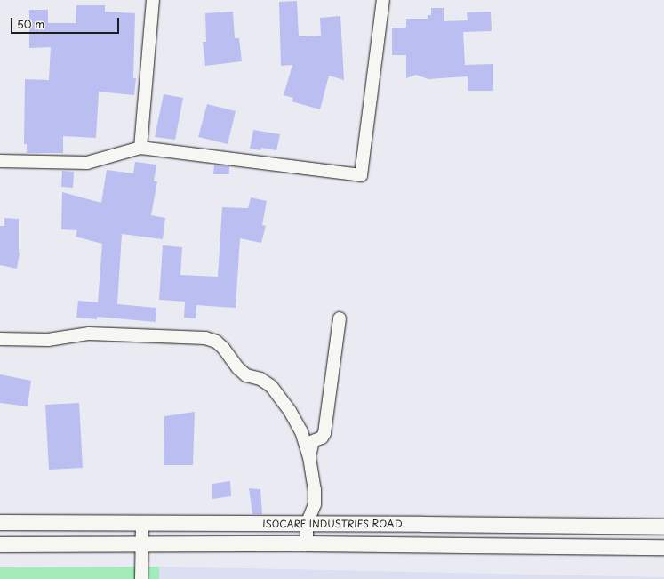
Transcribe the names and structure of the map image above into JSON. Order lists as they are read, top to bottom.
{
  "streets": {
    "street": ["ISOCARE INDUSTRIES ROAD"]
  },
  "scale_bar": "50 m"
}
